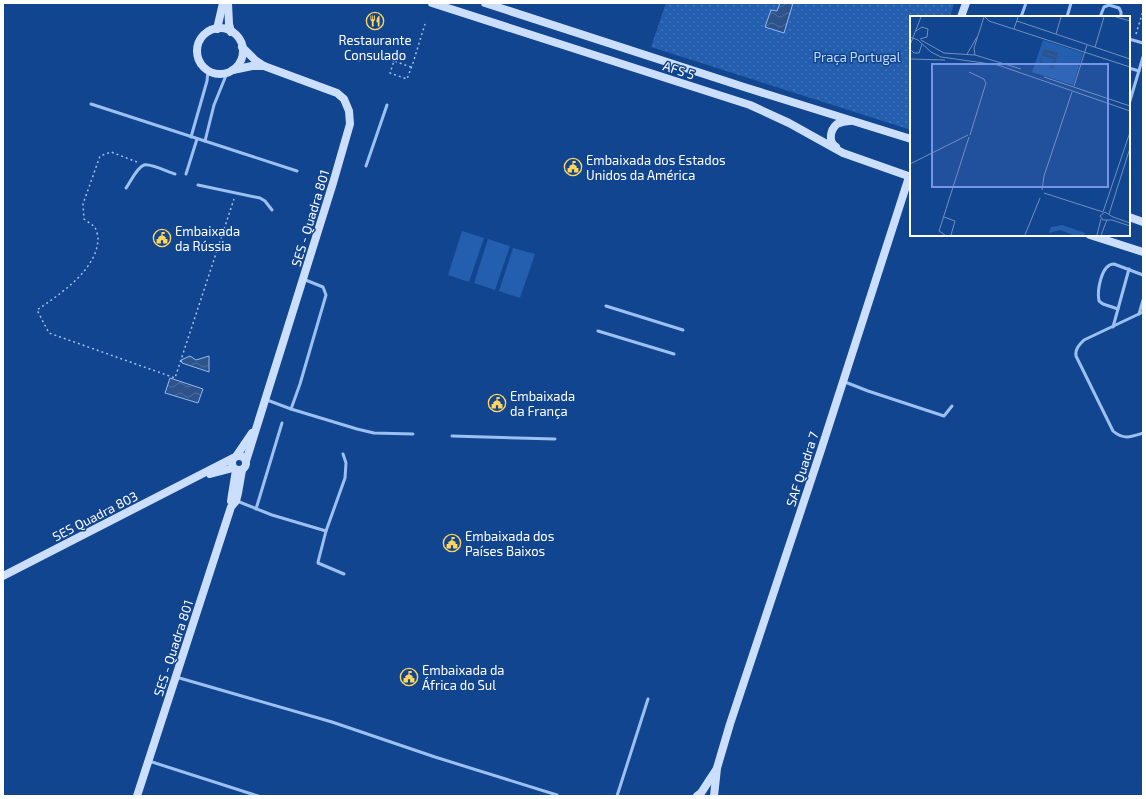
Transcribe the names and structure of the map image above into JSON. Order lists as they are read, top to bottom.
{
  "streets": {
    "street": [
      "AFS 5",
      "SES - Quadra 801",
      "SAF Quadra 7",
      "SES Quadra 803"
    ]
  },
  "crossings": [
    ["AFS 5", "SAF Quadra 7"],
    ["SES - Quadra 801", "SES Quadra 803"]
  ],
  "parks": ["Praça Portugal"],
  "places": {
    "restaurant": ["Restaurante Consulado"],
    "public building": [
      "Embaixada dos Estados Unidos da América",
      "Embaixada da Rússia",
      "Embaixada da França",
      "Embaixada dos Países Baixos",
      "Embaixada da África do Sul"
    ]
  }
}
